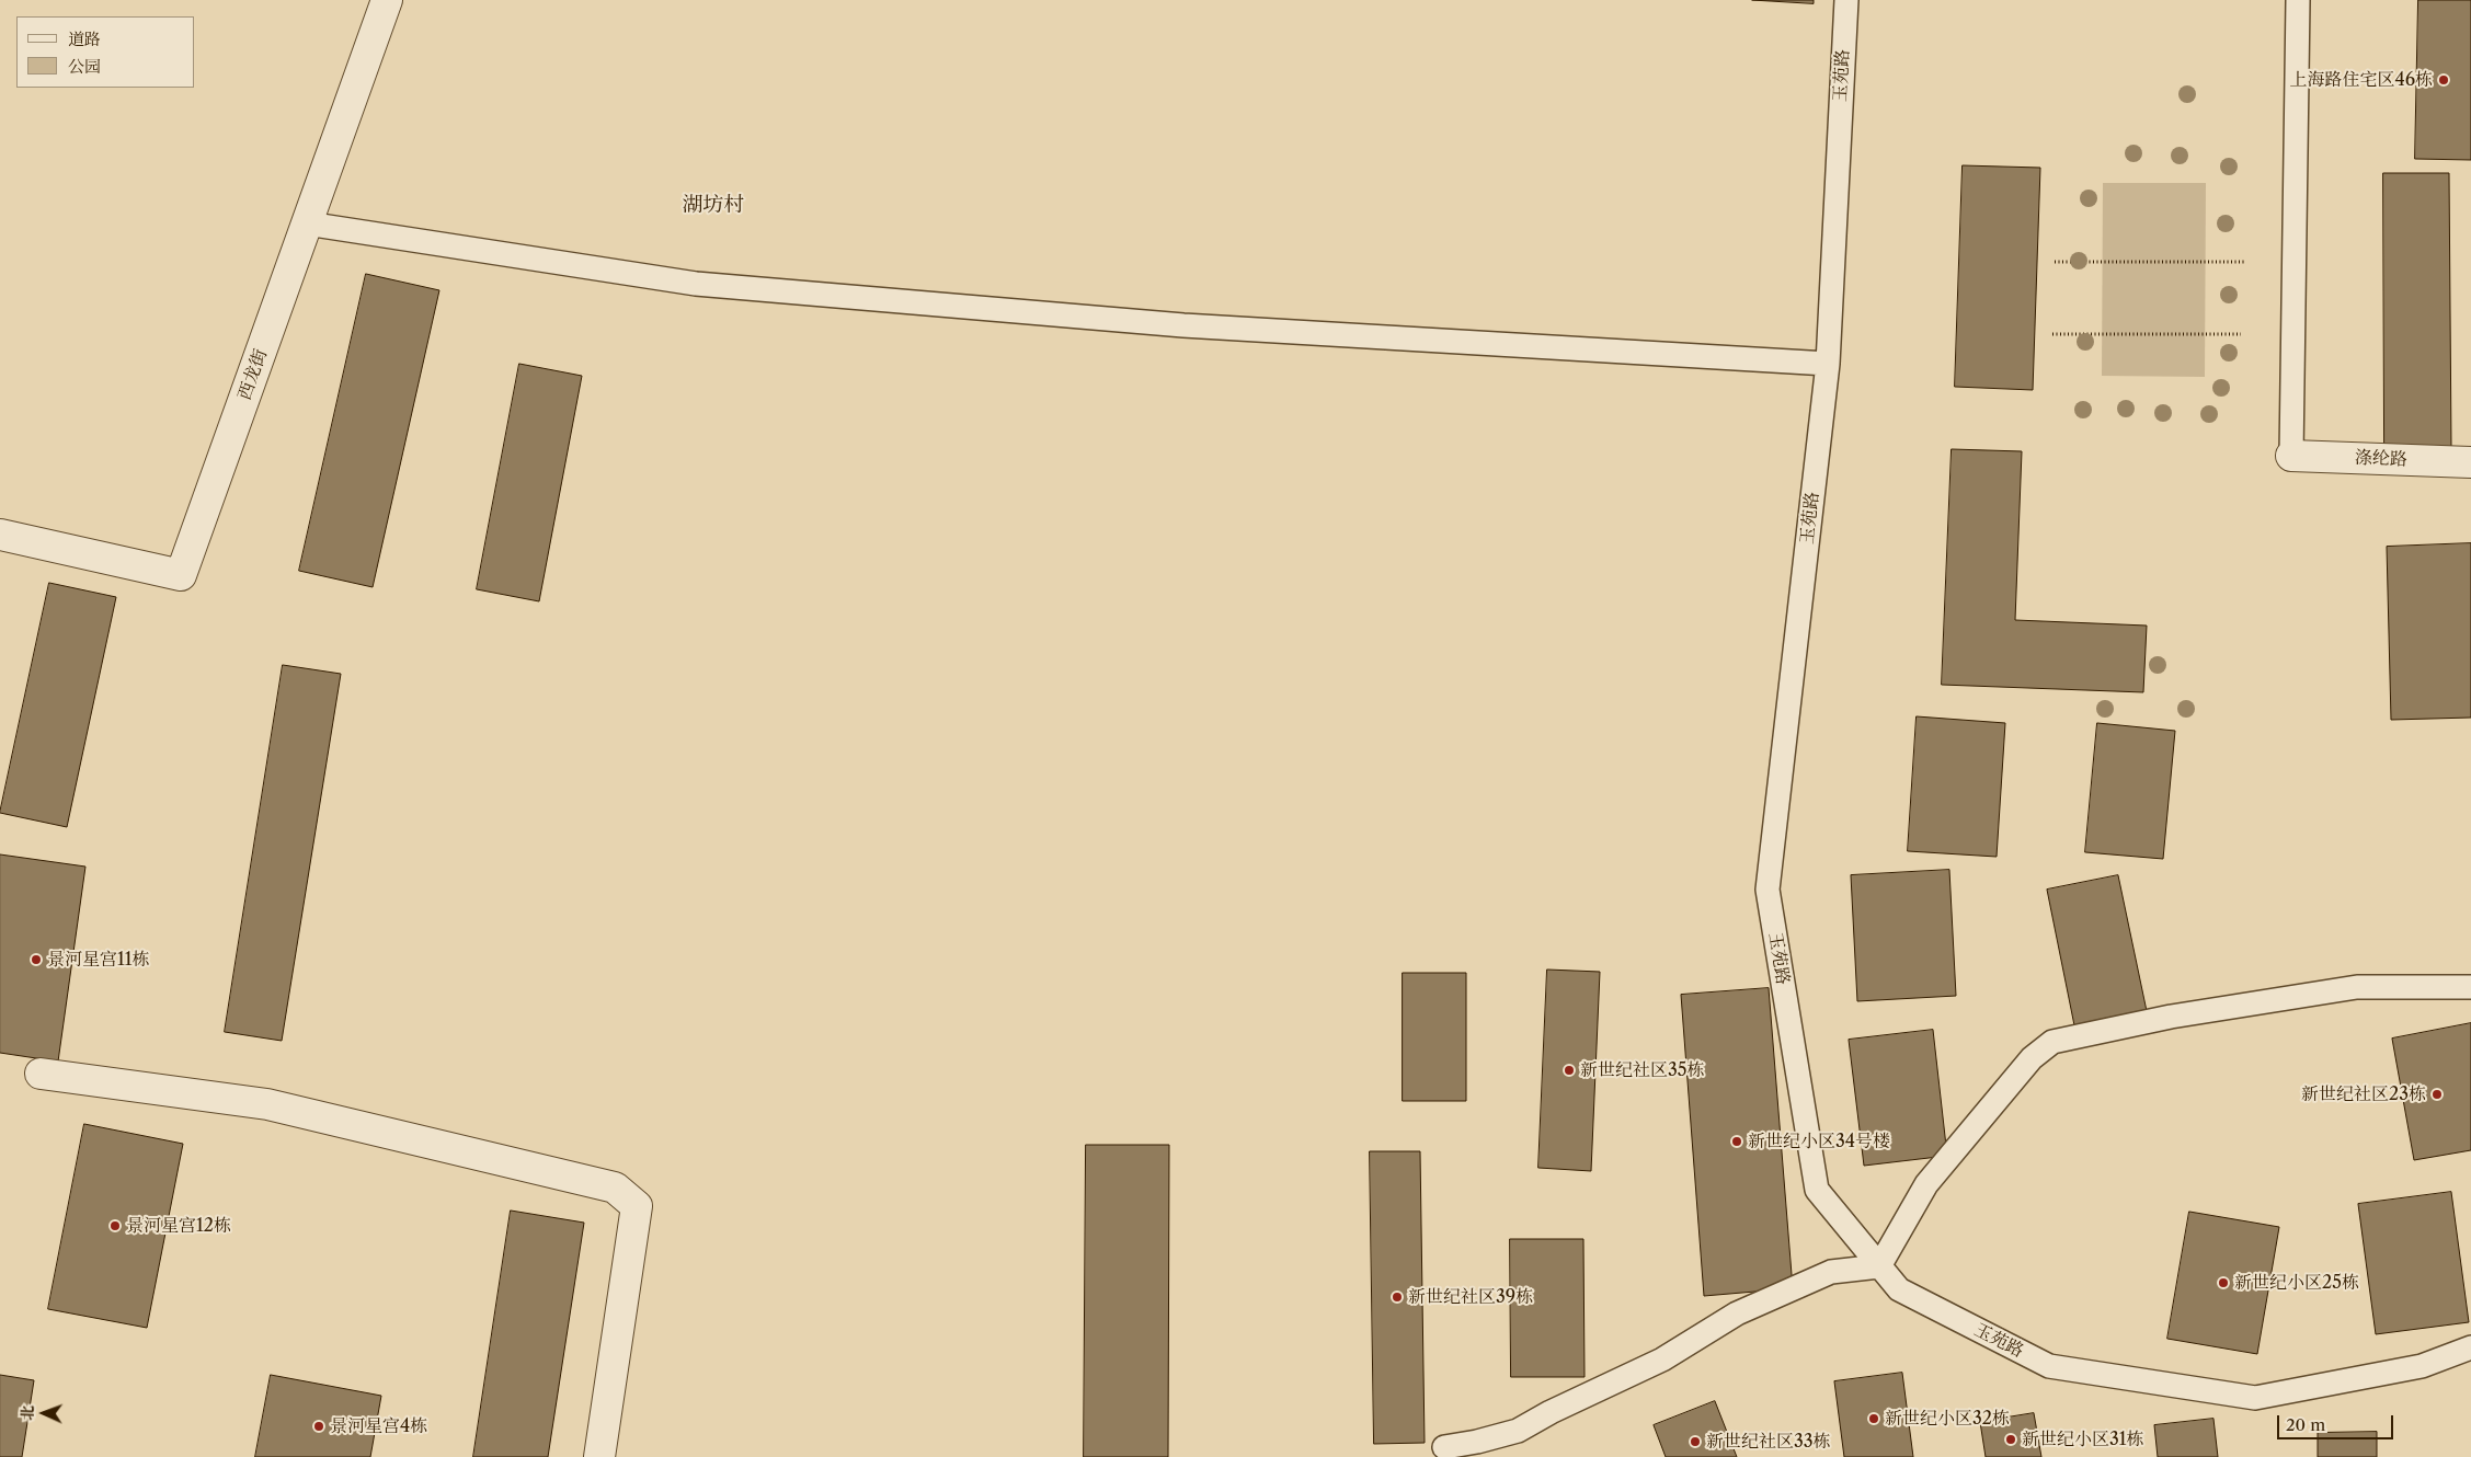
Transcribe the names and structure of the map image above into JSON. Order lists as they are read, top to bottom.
{
  "streets": {
    "street": ["西龙街", "涤纶路"],
    "lane": ["玉苑路"]
  },
  "districts": ["湖坊村"],
  "places": [
    "上海路住宅区46栋",
    "景河星宫11栋",
    "新世纪社区35栋",
    "新世纪社区23栋",
    "新世纪小区34号楼",
    "景河星宫12栋",
    "新世纪小区25栋",
    "新世纪社区39栋",
    "新世纪小区32栋",
    "景河星宫4栋",
    "新世纪小区31栋",
    "新世纪社区33栋"
  ],
  "legend": ["道路", "公园"],
  "scale_bar": "20 m",
  "north": "left"
}
